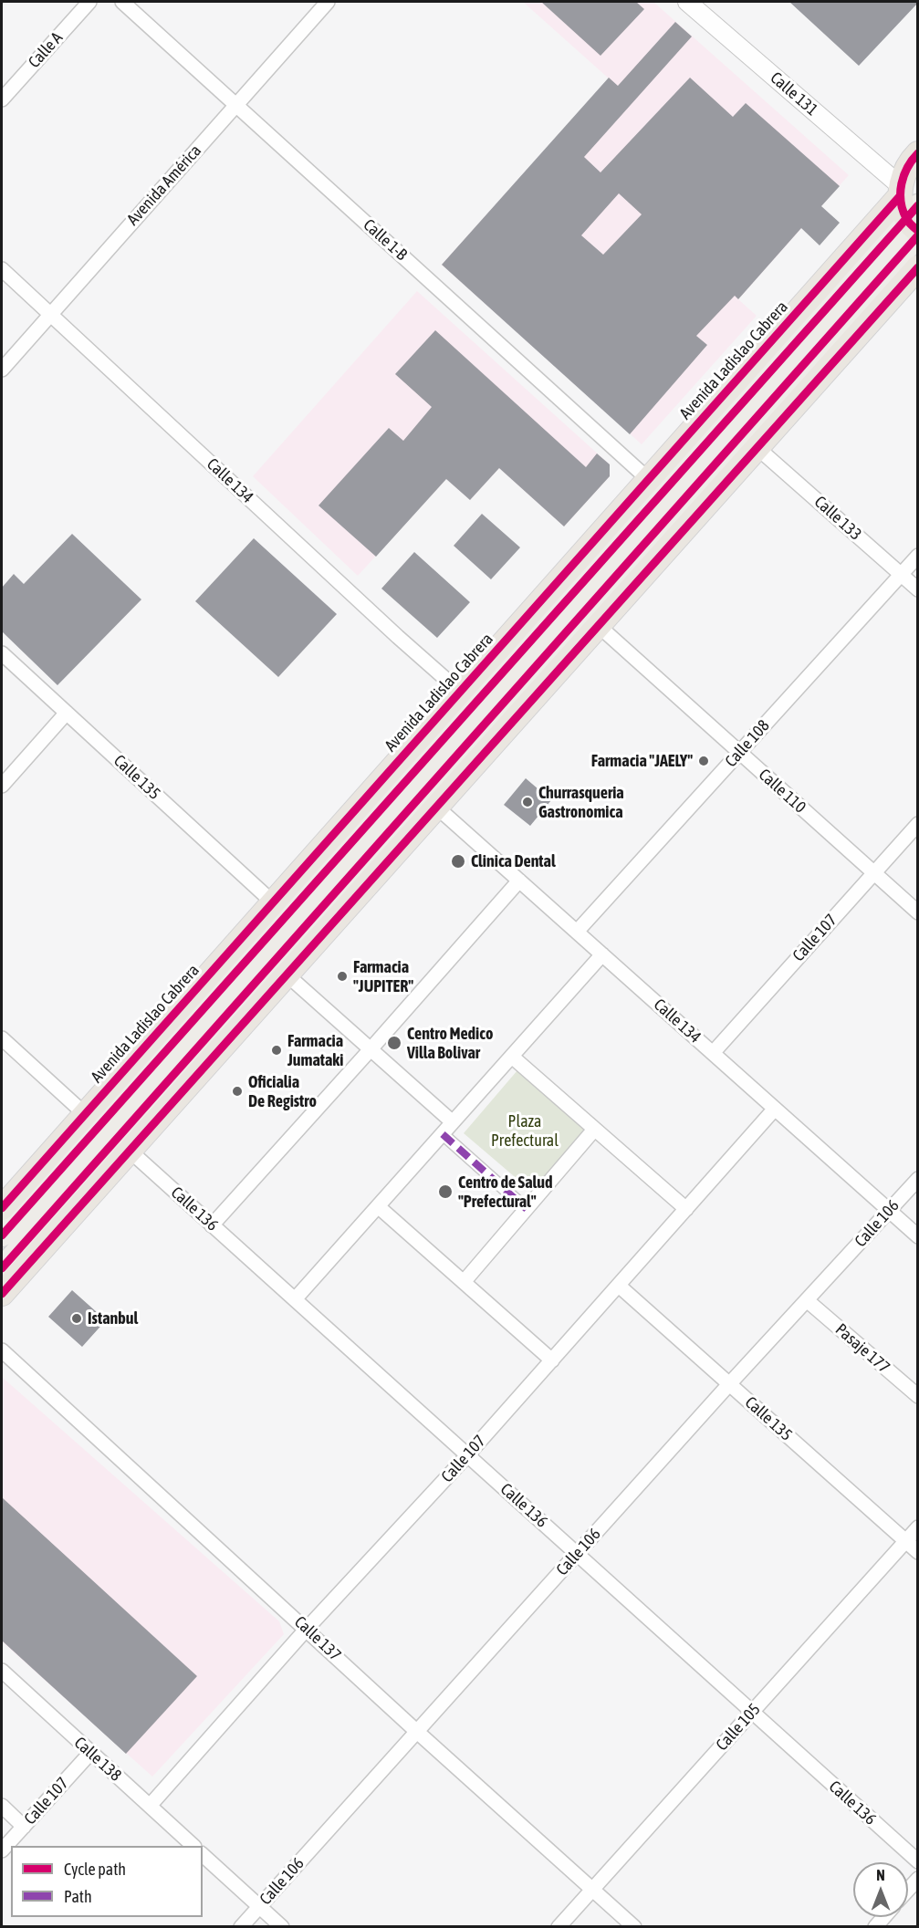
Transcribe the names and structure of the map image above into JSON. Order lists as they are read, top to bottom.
{
  "streets": {
    "highway": ["Avenida Ladislao Cabrera"],
    "street": [
      "Calle A",
      "Calle 131",
      "Avenida América",
      "Calle 1-B",
      "Calle 134",
      "Calle 133",
      "Calle 108",
      "Calle 135",
      "Calle 110",
      "Calle 107",
      "Calle 136",
      "Calle 106",
      "Pasaje 177",
      "Calle 137",
      "Calle 105",
      "Calle 138"
    ]
  },
  "crossings": [
    ["Calle 131", "Avenida Ladislao Cabrera"],
    ["Avenida América", "Calle 1-B"],
    ["Avenida América", "Calle 134"],
    ["Calle 1-B", "Avenida Ladislao Cabrera"],
    ["Avenida Ladislao Cabrera", "Calle 134"],
    ["Avenida Ladislao Cabrera", "Calle 135"],
    ["Calle 134", "Calle 108"],
    ["Calle 134", "Calle 107"],
    ["Calle 134", "Calle 106"],
    ["Calle 133", "Calle 108"],
    ["Calle 108", "Calle 110"],
    ["Calle 135", "Calle 107"],
    ["Calle 135", "Calle 106"],
    ["Calle 135", "Calle 105"],
    ["Calle 110", "Calle 107"],
    ["Calle 107", "Calle 136"],
    ["Calle 107", "Calle 137"],
    ["Calle 107", "Calle 138"],
    ["Calle 136", "Calle 106"],
    ["Calle 136", "Calle 105"],
    ["Calle 106", "Pasaje 177"],
    ["Calle 106", "Calle 137"],
    ["Calle 137", "Calle 105"]
  ],
  "parks": ["Plaza Prefectural"],
  "places": [
    "Farmacia \"JAELY\"",
    "Churrasqueria Gastronomica",
    "Clinica Dental",
    "Farmacia \"JUPITER\"",
    "Centro Medico Villa Bolivar",
    "Farmacia Jumataki",
    "Oficialia De Registro",
    "Centro de Salud \"Prefectural\"",
    "Istanbul"
  ],
  "legend": ["Cycle path", "Path"],
  "north": "top"
}
